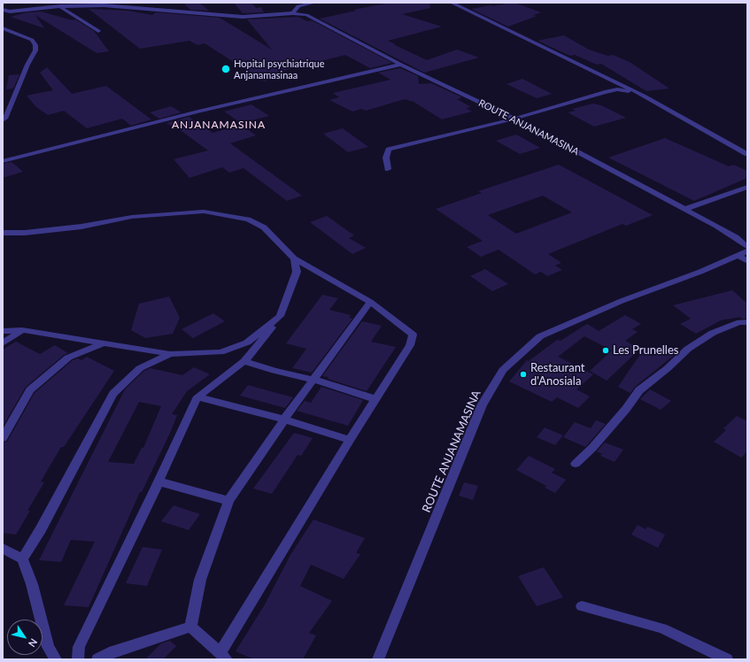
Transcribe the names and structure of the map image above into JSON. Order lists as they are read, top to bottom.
{
  "streets": {
    "street": ["ROUTE ANJANAMASINA"]
  },
  "districts": ["ANJANAMASINA"],
  "places": ["Hopital psychiatrique Anjanamasinaa", "Les Prunelles", "Restaurant d'Anosiala"],
  "north": "bottom right"
}
